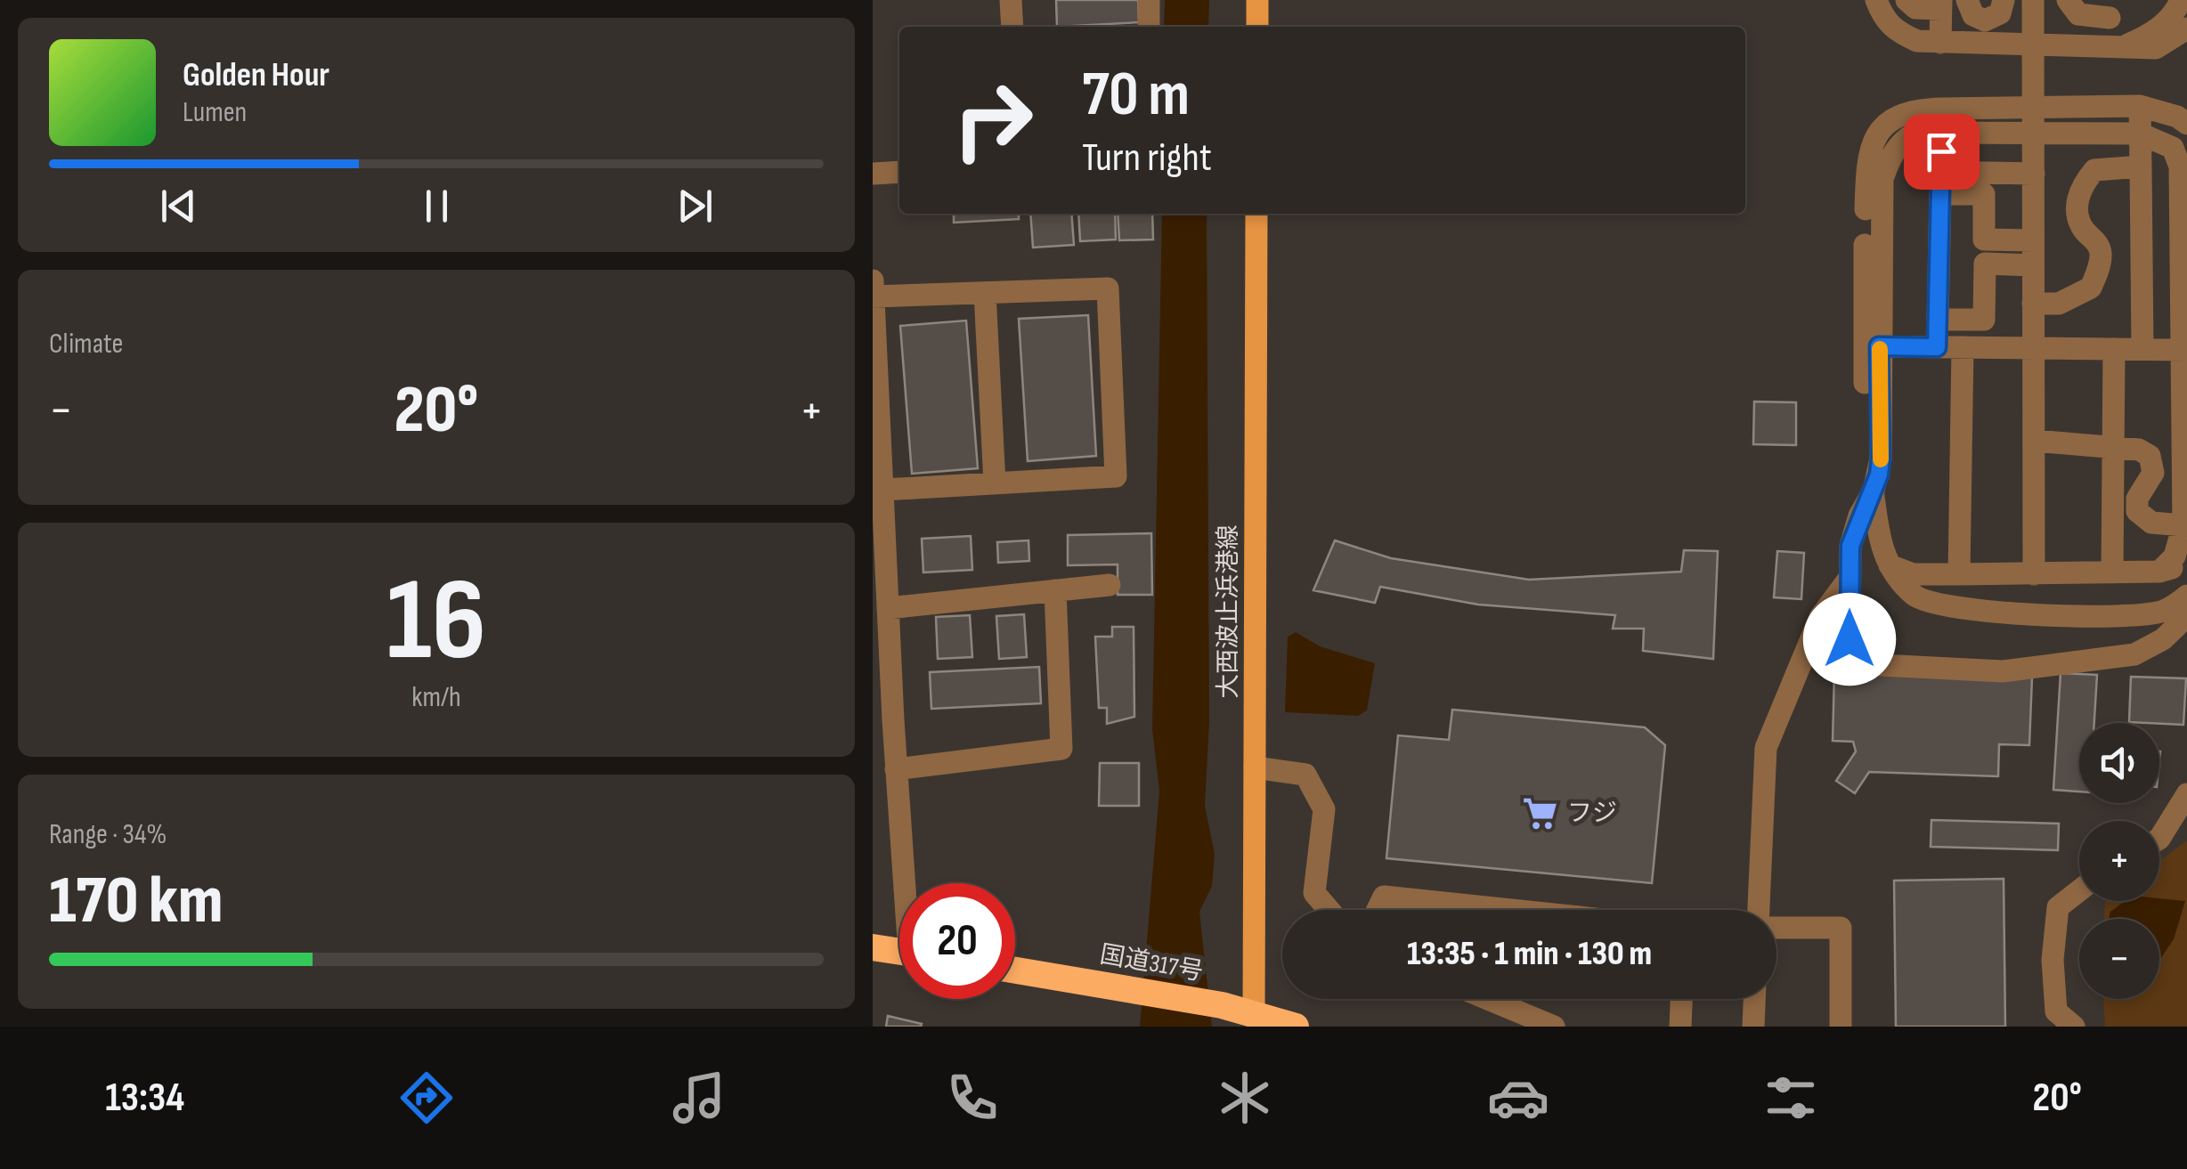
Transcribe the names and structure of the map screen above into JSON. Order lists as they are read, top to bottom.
{
  "streets": {
    "highway": ["国道317号"],
    "main road": ["大西波止浜港線"]
  },
  "crossings": [
    ["大西波止浜港線", "国道317号"]
  ],
  "places": {
    "supermarket": ["フジ"]
  },
  "page": {
    "turn": ["70 m", "Turn right"],
    "song": ["Golden Hour", "Lumen"],
    "tile": [
      "Climate",
      ["16", "km/h"],
      ["Range · 34%", "170 km"]
    ],
    "heat": ["−", "20°", "+"],
    "map_buttons": ["+", "−"],
    "limit": "20",
    "trip": "13:35 · 1 min · 130 m",
    "tabs": ["13:34", "20°"]
  }
}
